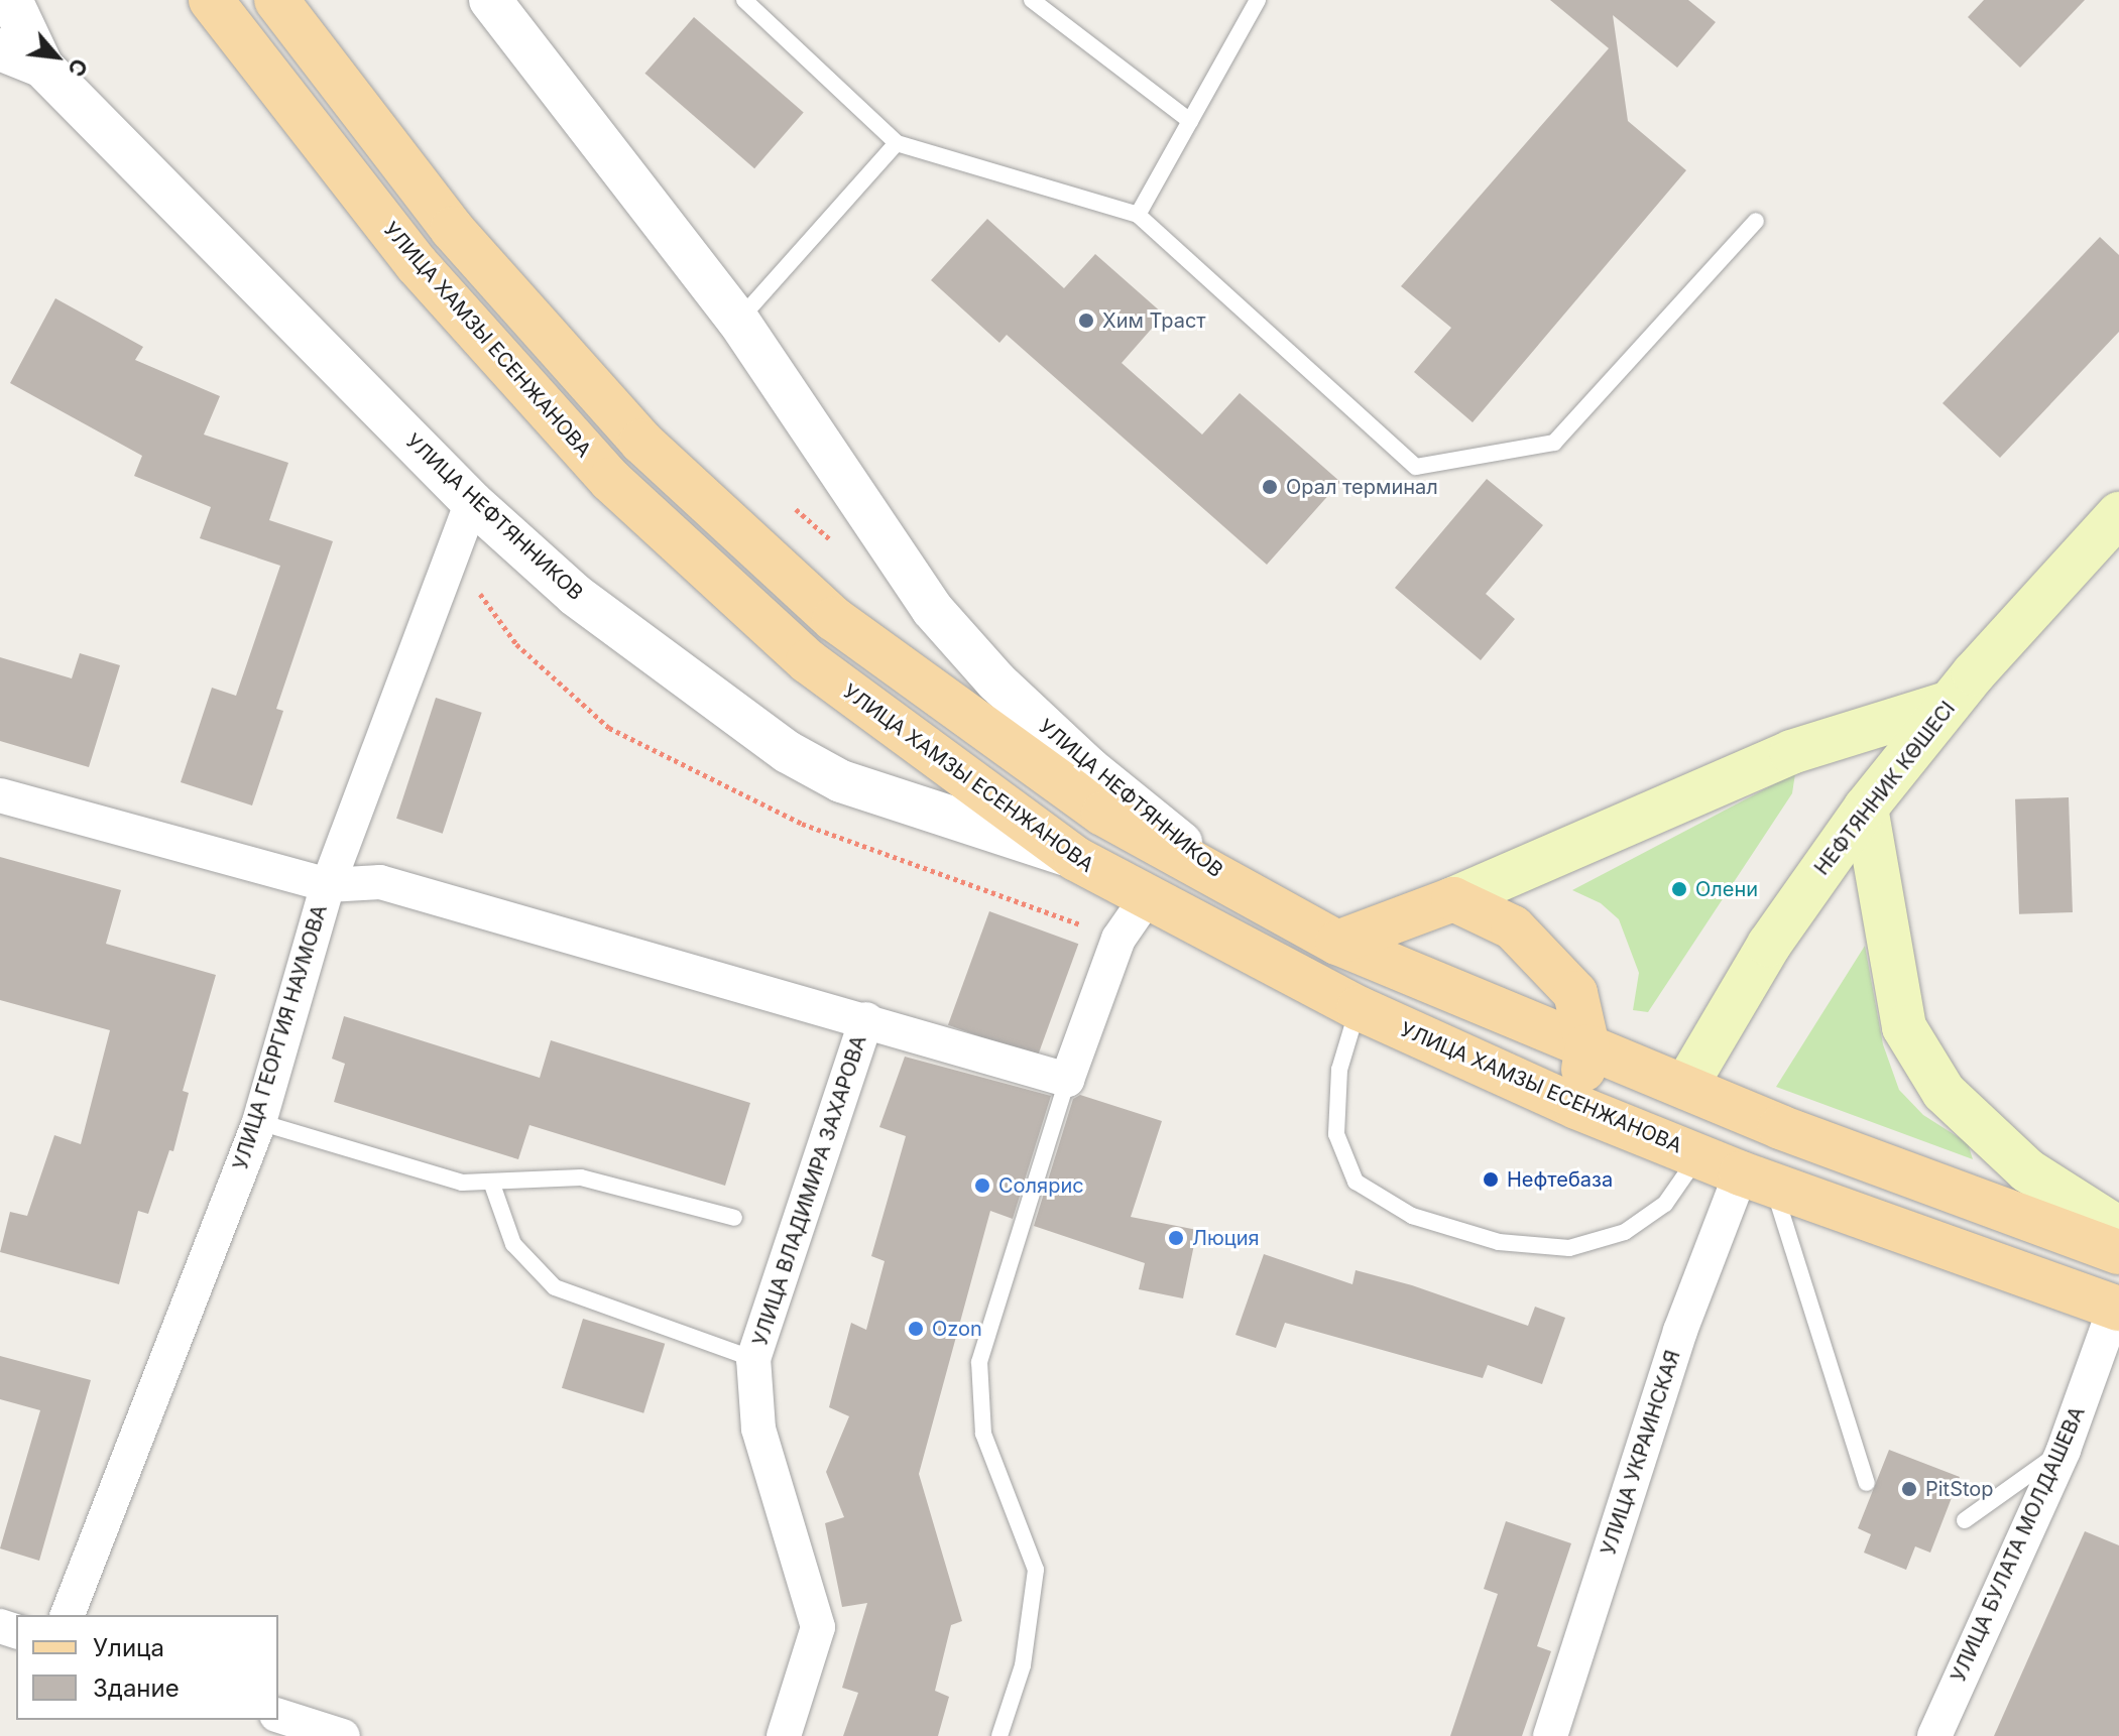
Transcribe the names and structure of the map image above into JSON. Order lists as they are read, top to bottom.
{
  "streets": {
    "main road": ["УЛИЦА ХАМЗЫ ЕСЕНЖАНОВА", "НЕФТЯННИК КӨШЕСІ"],
    "street": [
      "УЛИЦА НЕФТЯННИКОВ",
      "УЛИЦА ГЕОРГИЯ НАУМОВА",
      "УЛИЦА ВЛАДИМИРА ЗАХАРОВА",
      "УЛИЦА УКРАИНСКАЯ",
      "УЛИЦА БУЛАТА МОЛДАШЕВА"
    ]
  },
  "crossings": [
    ["УЛИЦА ХАМЗЫ ЕСЕНЖАНОВА", "УЛИЦА НЕФТЯННИКОВ"],
    ["УЛИЦА ХАМЗЫ ЕСЕНЖАНОВА", "УЛИЦА УКРАИНСКАЯ"],
    ["УЛИЦА ХАМЗЫ ЕСЕНЖАНОВА", "УЛИЦА БУЛАТА МОЛДАШЕВА"],
    ["УЛИЦА НЕФТЯННИКОВ", "УЛИЦА ГЕОРГИЯ НАУМОВА"]
  ],
  "places": [
    "Хим Траст",
    "Орал терминал",
    "Олени",
    "Нефтебаза",
    "Солярис",
    "Люция",
    "Ozon",
    "PitStop"
  ],
  "legend": ["Улица", "Здание"],
  "north": "bottom right"
}
